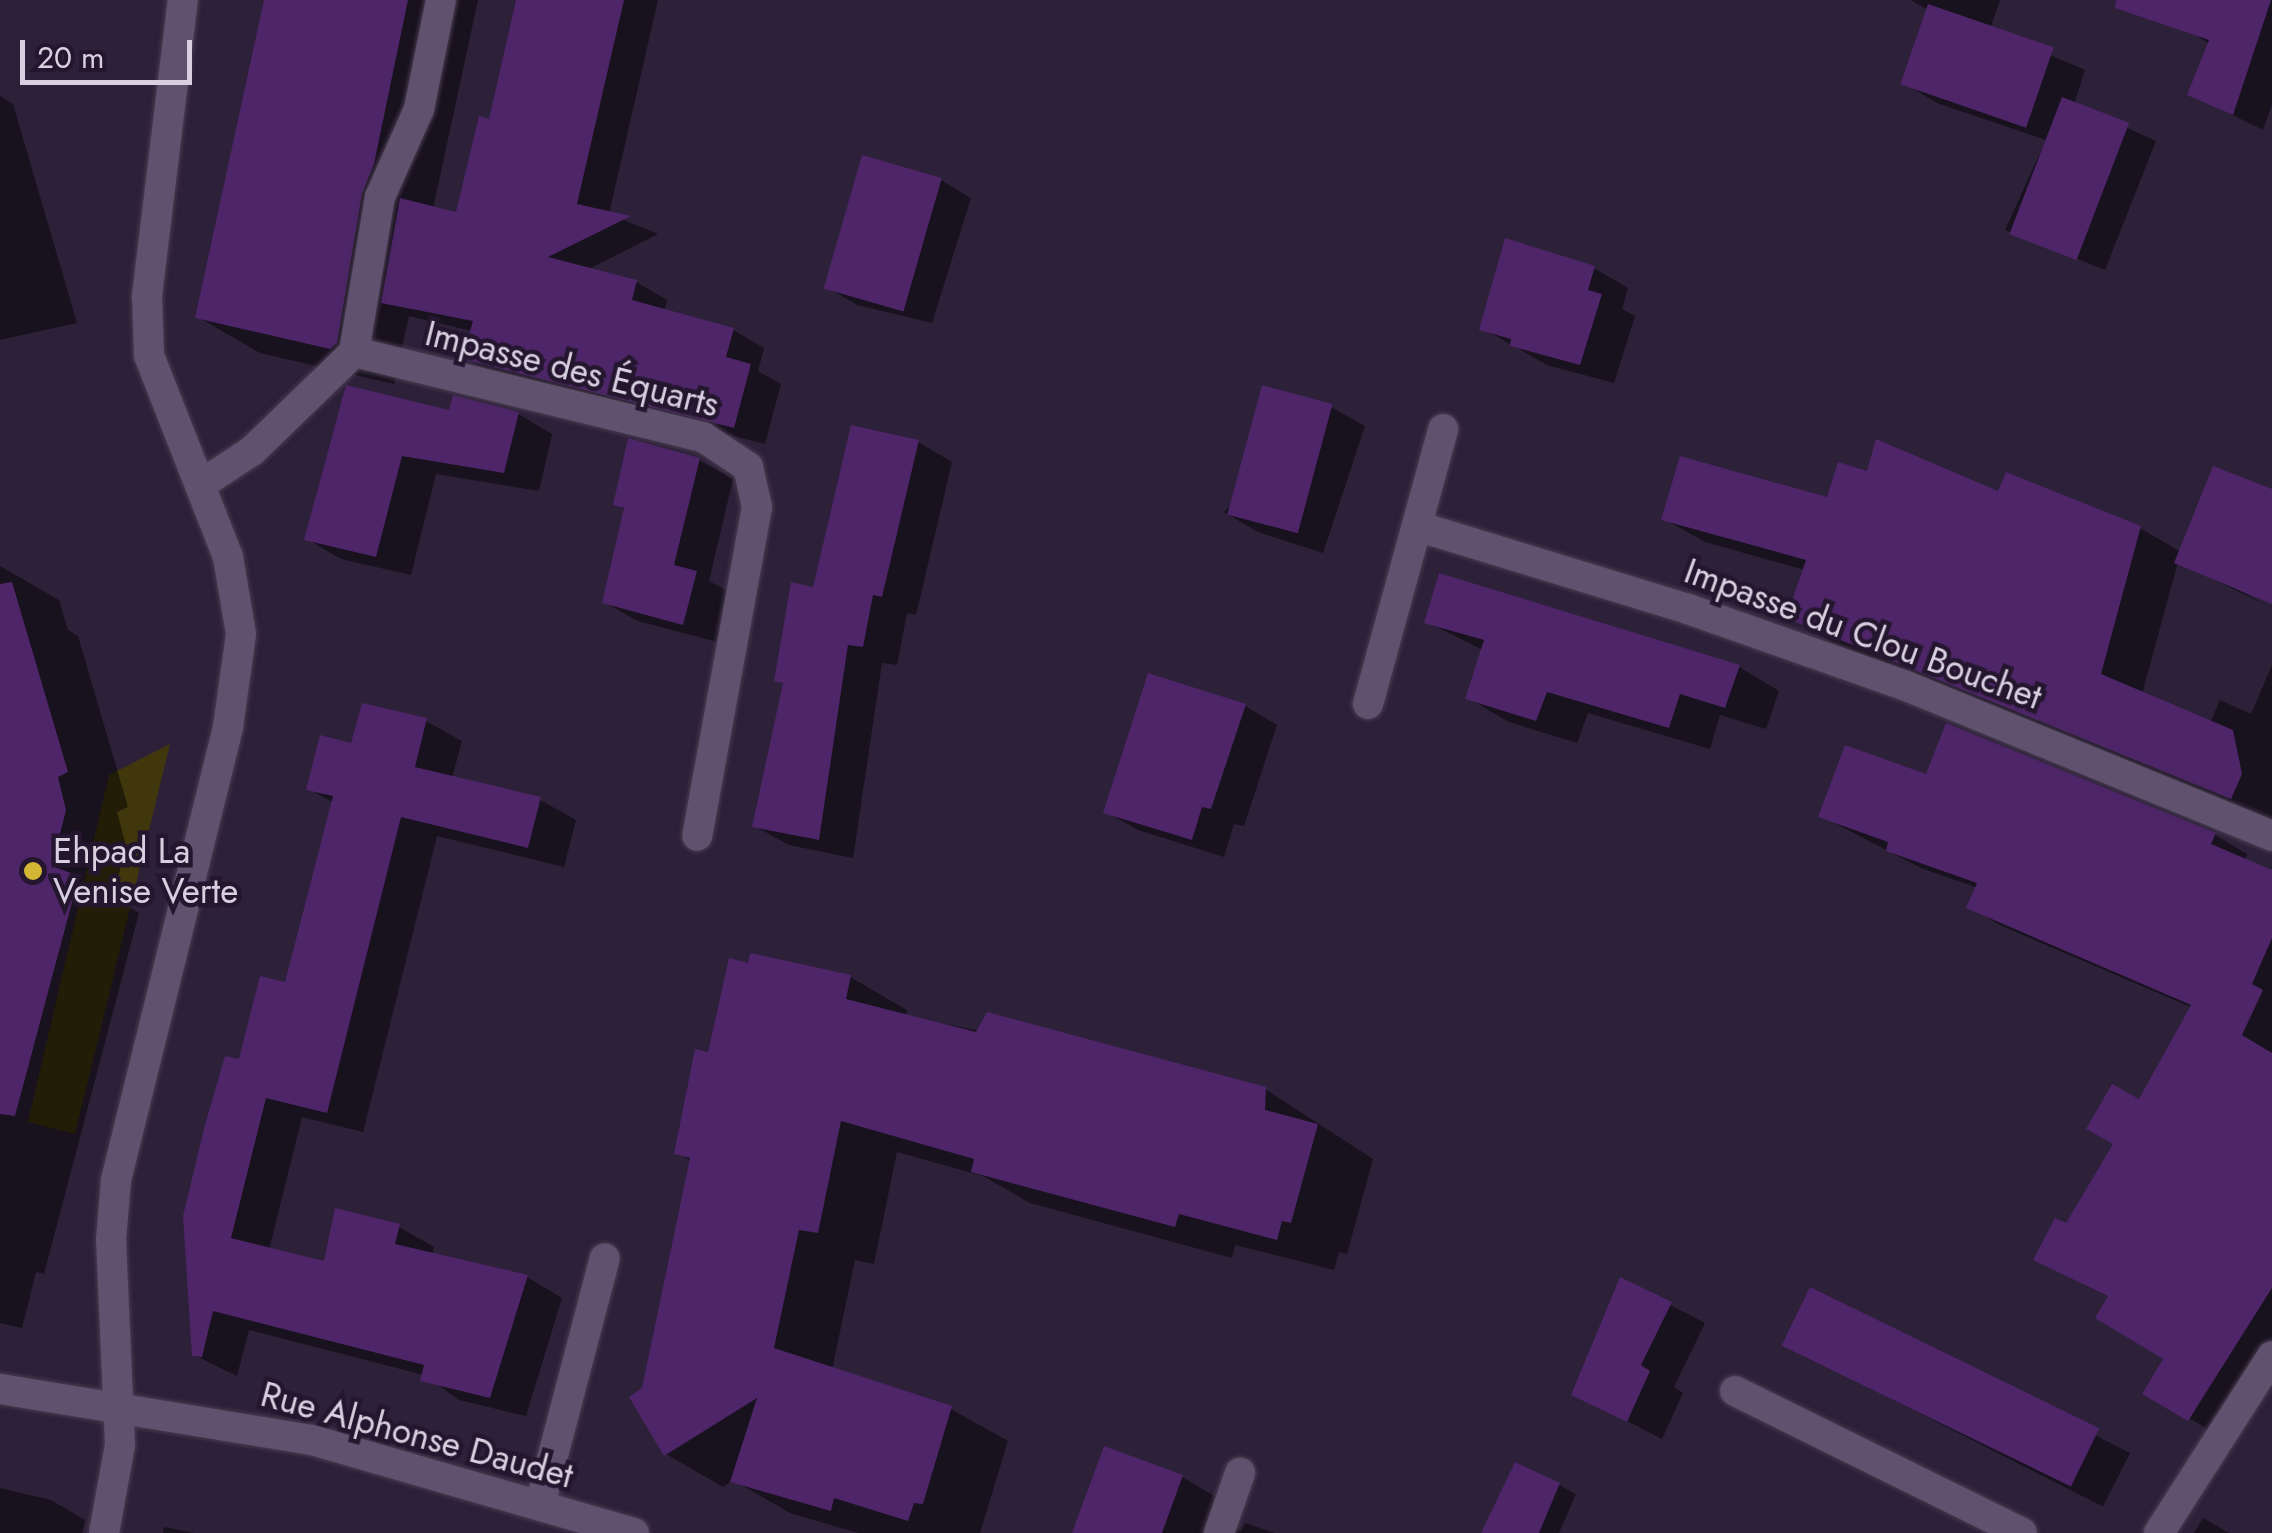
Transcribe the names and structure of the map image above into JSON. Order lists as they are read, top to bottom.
{
  "streets": {
    "street": ["Impasse des Équarts", "Impasse du Clou Bouchet", "Rue Alphonse Daudet"]
  },
  "places": ["Ehpad La Venise Verte"],
  "scale_bar": "20 m"
}
